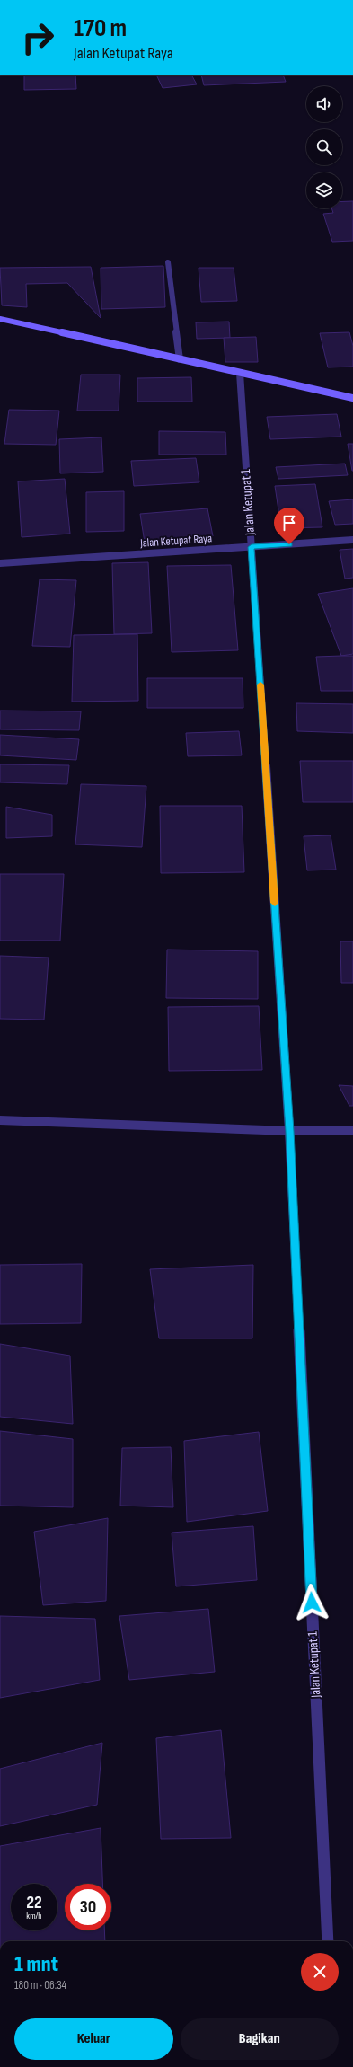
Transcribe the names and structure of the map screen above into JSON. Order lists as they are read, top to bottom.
{
  "streets": {
    "street": ["Jalan Ketupat 1", "Jalan Ketupat Raya"]
  },
  "crossings": [
    ["Jalan Ketupat 1", "Jalan Ketupat Raya"]
  ],
  "page": {
    "turn": ["170 m", "Jalan Ketupat Raya"],
    "speed": "22 km/h",
    "limit": "30",
    "heading": ["1 mnt", "180 m · 06:34"],
    "buttons": ["Keluar", "Bagikan"]
  }
}
